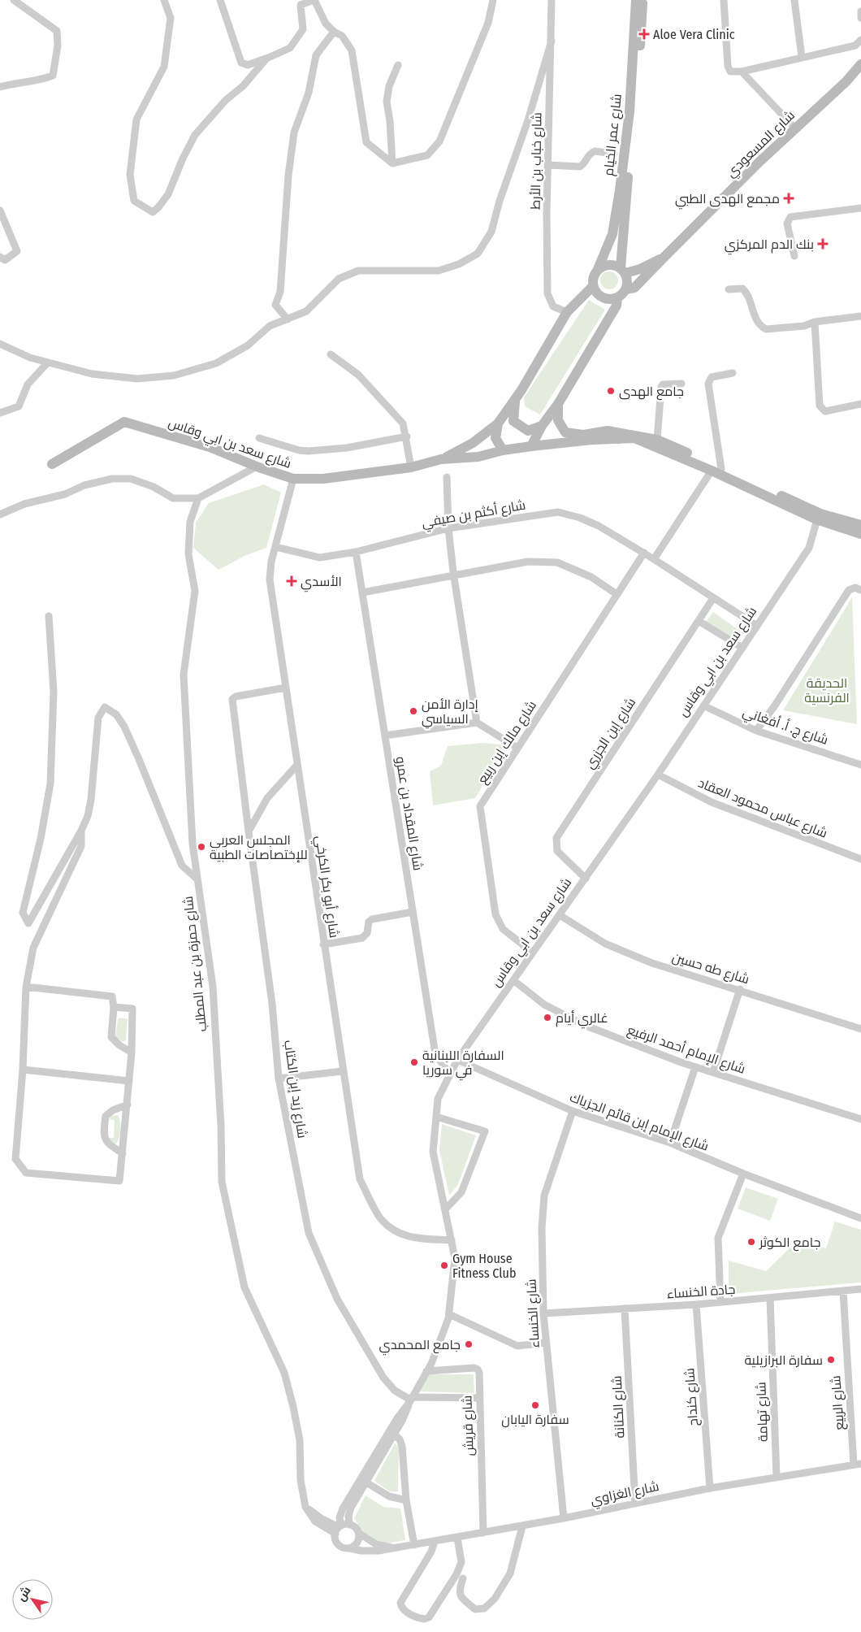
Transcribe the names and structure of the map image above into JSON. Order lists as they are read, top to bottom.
{
  "streets": {
    "street": [
      "شارع عمر الخيام",
      "شارع المسعودي",
      "شارع خباب بن الأرط",
      "شارع سعد بن ابي وقاس",
      "شارع أكثم بن صيفي",
      "شارع ج. أ. أفغاني",
      "شارع إبن الجزري",
      "شارع مالك إبن ربيع",
      "شارع عباس محمود العقاد",
      "شارع المقداد بن عمرو",
      "شارع أبو بكر الكرخي",
      "شارع حمزة بن عبد المطلب",
      "شارع طه حسين",
      "شارع الإمام أحمد الرفيع",
      "شارع زيد إبن الكتاب",
      "شارع الإمام إبن قائم الجزياك",
      "جادة الخنساء",
      "شارع الخنساء",
      "شارع كنداح",
      "شارع الربيع",
      "شارع الكنانة",
      "شارع تهامة",
      "شارع قريش",
      "شارع الغزاوي"
    ]
  },
  "crossings": [
    ["شارع عمر الخيام", "شارع المسعودي"],
    ["شارع سعد بن ابي وقاس", "شارع أكثم بن صيفي"],
    ["شارع سعد بن ابي وقاس", "شارع ج. أ. أفغاني"],
    ["شارع سعد بن ابي وقاس", "شارع إبن الجزري"],
    ["شارع سعد بن ابي وقاس", "شارع مالك إبن ربيع"],
    ["شارع سعد بن ابي وقاس", "شارع عباس محمود العقاد"],
    ["شارع سعد بن ابي وقاس", "شارع المقداد بن عمرو"],
    ["شارع سعد بن ابي وقاس", "شارع أبو بكر الكرخي"],
    ["شارع سعد بن ابي وقاس", "شارع حمزة بن عبد المطلب"],
    ["شارع سعد بن ابي وقاس", "شارع طه حسين"],
    ["شارع سعد بن ابي وقاس", "شارع الإمام أحمد الرفيع"],
    ["شارع سعد بن ابي وقاس", "شارع زيد إبن الكتاب"],
    ["شارع سعد بن ابي وقاس", "شارع الإمام إبن قائم الجزياك"],
    ["شارع سعد بن ابي وقاس", "شارع قريش"],
    ["شارع سعد بن ابي وقاس", "شارع الغزاوي"],
    ["شارع أكثم بن صيفي", "شارع إبن الجزري"],
    ["شارع أكثم بن صيفي", "شارع مالك إبن ربيع"],
    ["شارع أكثم بن صيفي", "شارع المقداد بن عمرو"],
    ["شارع أكثم بن صيفي", "شارع أبو بكر الكرخي"],
    ["شارع أبو بكر الكرخي", "شارع زيد إبن الكتاب"],
    ["شارع حمزة بن عبد المطلب", "شارع الغزاوي"],
    ["شارع الإمام إبن قائم الجزياك", "شارع الخنساء"],
    ["جادة الخنساء", "شارع الخنساء"],
    ["جادة الخنساء", "شارع كنداح"],
    ["جادة الخنساء", "شارع الربيع"],
    ["جادة الخنساء", "شارع الكنانة"],
    ["جادة الخنساء", "شارع تهامة"],
    ["شارع الخنساء", "شارع الغزاوي"],
    ["شارع كنداح", "شارع الغزاوي"],
    ["شارع الربيع", "شارع الغزاوي"],
    ["شارع الكنانة", "شارع الغزاوي"],
    ["شارع تهامة", "شارع الغزاوي"],
    ["شارع قريش", "شارع الغزاوي"]
  ],
  "parks": ["الحديقة الفرنسية"],
  "places": {
    "health": [
      "Aloe Vera Clinic",
      "مجمع الهدى الطبي",
      "بنك الدم المركزي",
      "الأسدي"
    ],
    "other": [
      "جامع الهدى",
      "إدارة الأمن السياسي",
      "المجلس العربي للإختصاصات الطبية",
      "غالري أيام",
      "السفارة اللبنانية في سوريا",
      "جامع الكوثر",
      "Gym House Fitness Club",
      "جامع المحمدي",
      "سفارة البرازيلية",
      "سفارة اليابان"
    ]
  },
  "north": "top left"
}
